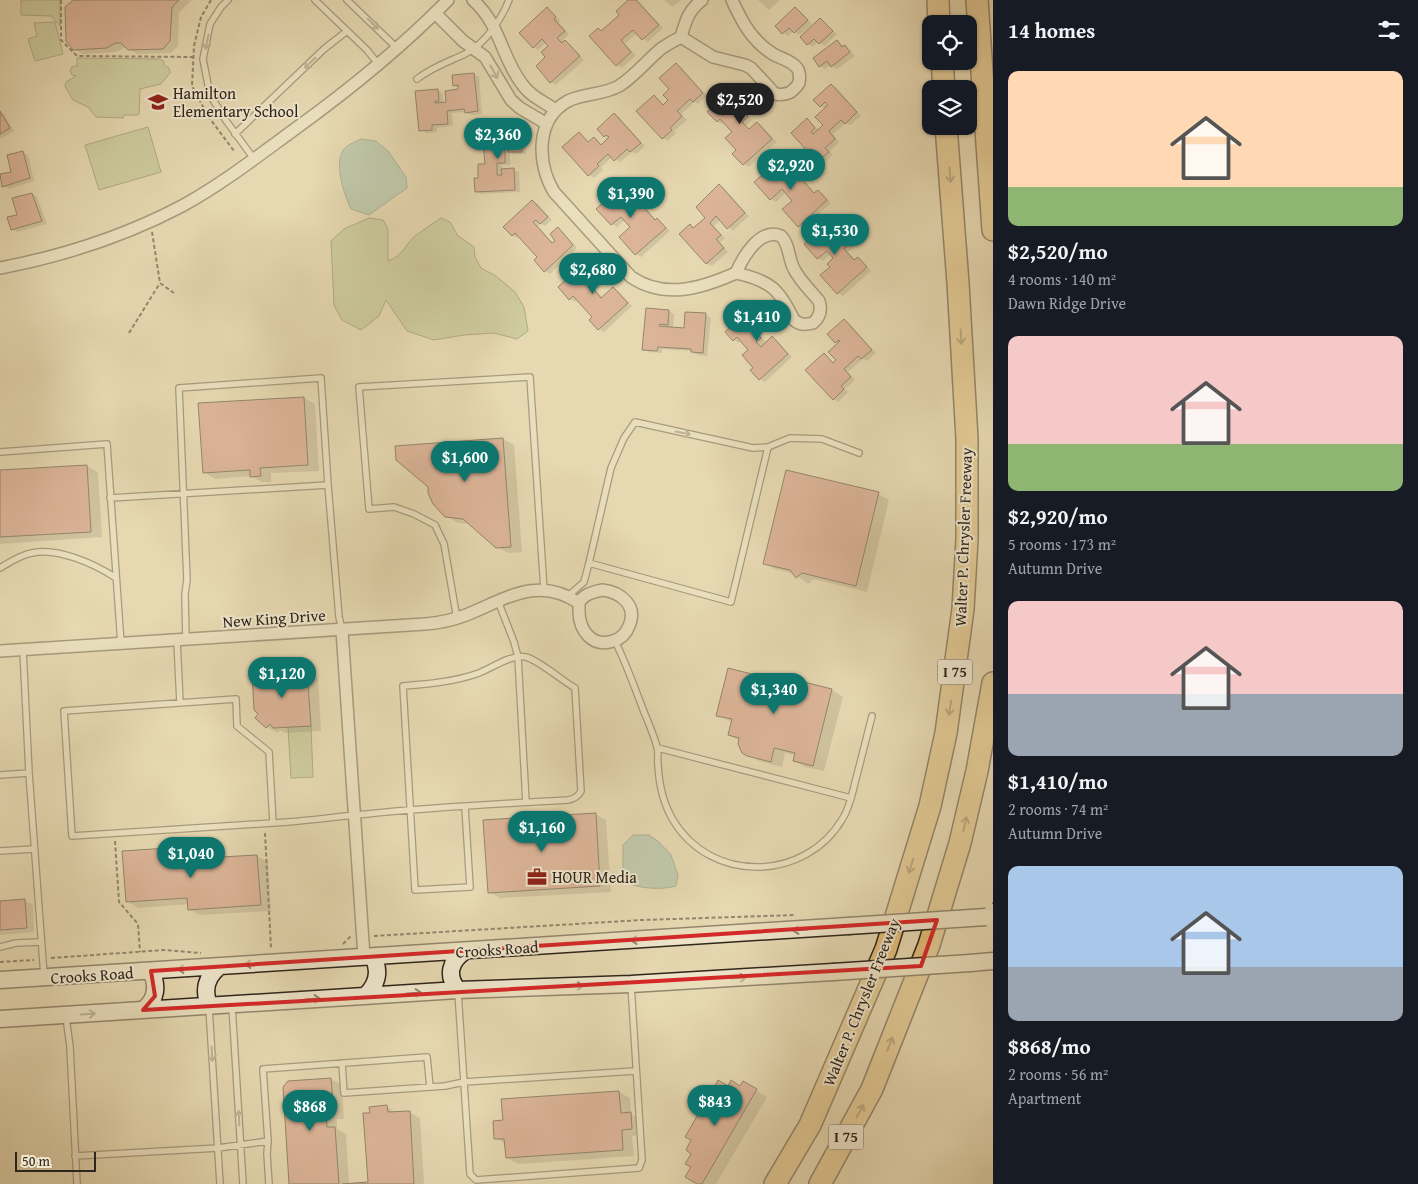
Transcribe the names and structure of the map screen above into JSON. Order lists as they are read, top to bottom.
{
  "streets": {
    "highway": ["Walter P. Chrysler Freeway", "I 75"],
    "main road": ["Crooks Road"],
    "street": ["New King Drive"]
  },
  "crossings": [
    ["New King Drive", "Crooks Road"]
  ],
  "places": {
    "school or university": ["Hamilton Elementary School"],
    "office": ["HOUR Media"]
  },
  "scale_bar": "50 m",
  "page": {
    "heading": "14 homes",
    "list": [
      {
        "name": "$2,520/mo",
        "note": "4 rooms · 140 m² · Dawn Ridge Drive"
      },
      {
        "name": "$2,920/mo",
        "note": "5 rooms · 173 m² · Autumn Drive"
      },
      {
        "name": "$1,410/mo",
        "note": "2 rooms · 74 m² · Autumn Drive"
      },
      {
        "name": "$868/mo",
        "note": "2 rooms · 56 m² · Apartment"
      }
    ],
    "price": [
      "$2,520",
      "$2,360",
      "$2,920",
      "$1,390",
      "$1,530",
      "$2,680",
      "$1,410",
      "$1,600",
      "$1,120",
      "$1,340",
      "$1,160",
      "$1,040",
      "$843",
      "$868"
    ],
    "scale": "50 m"
  }
}
